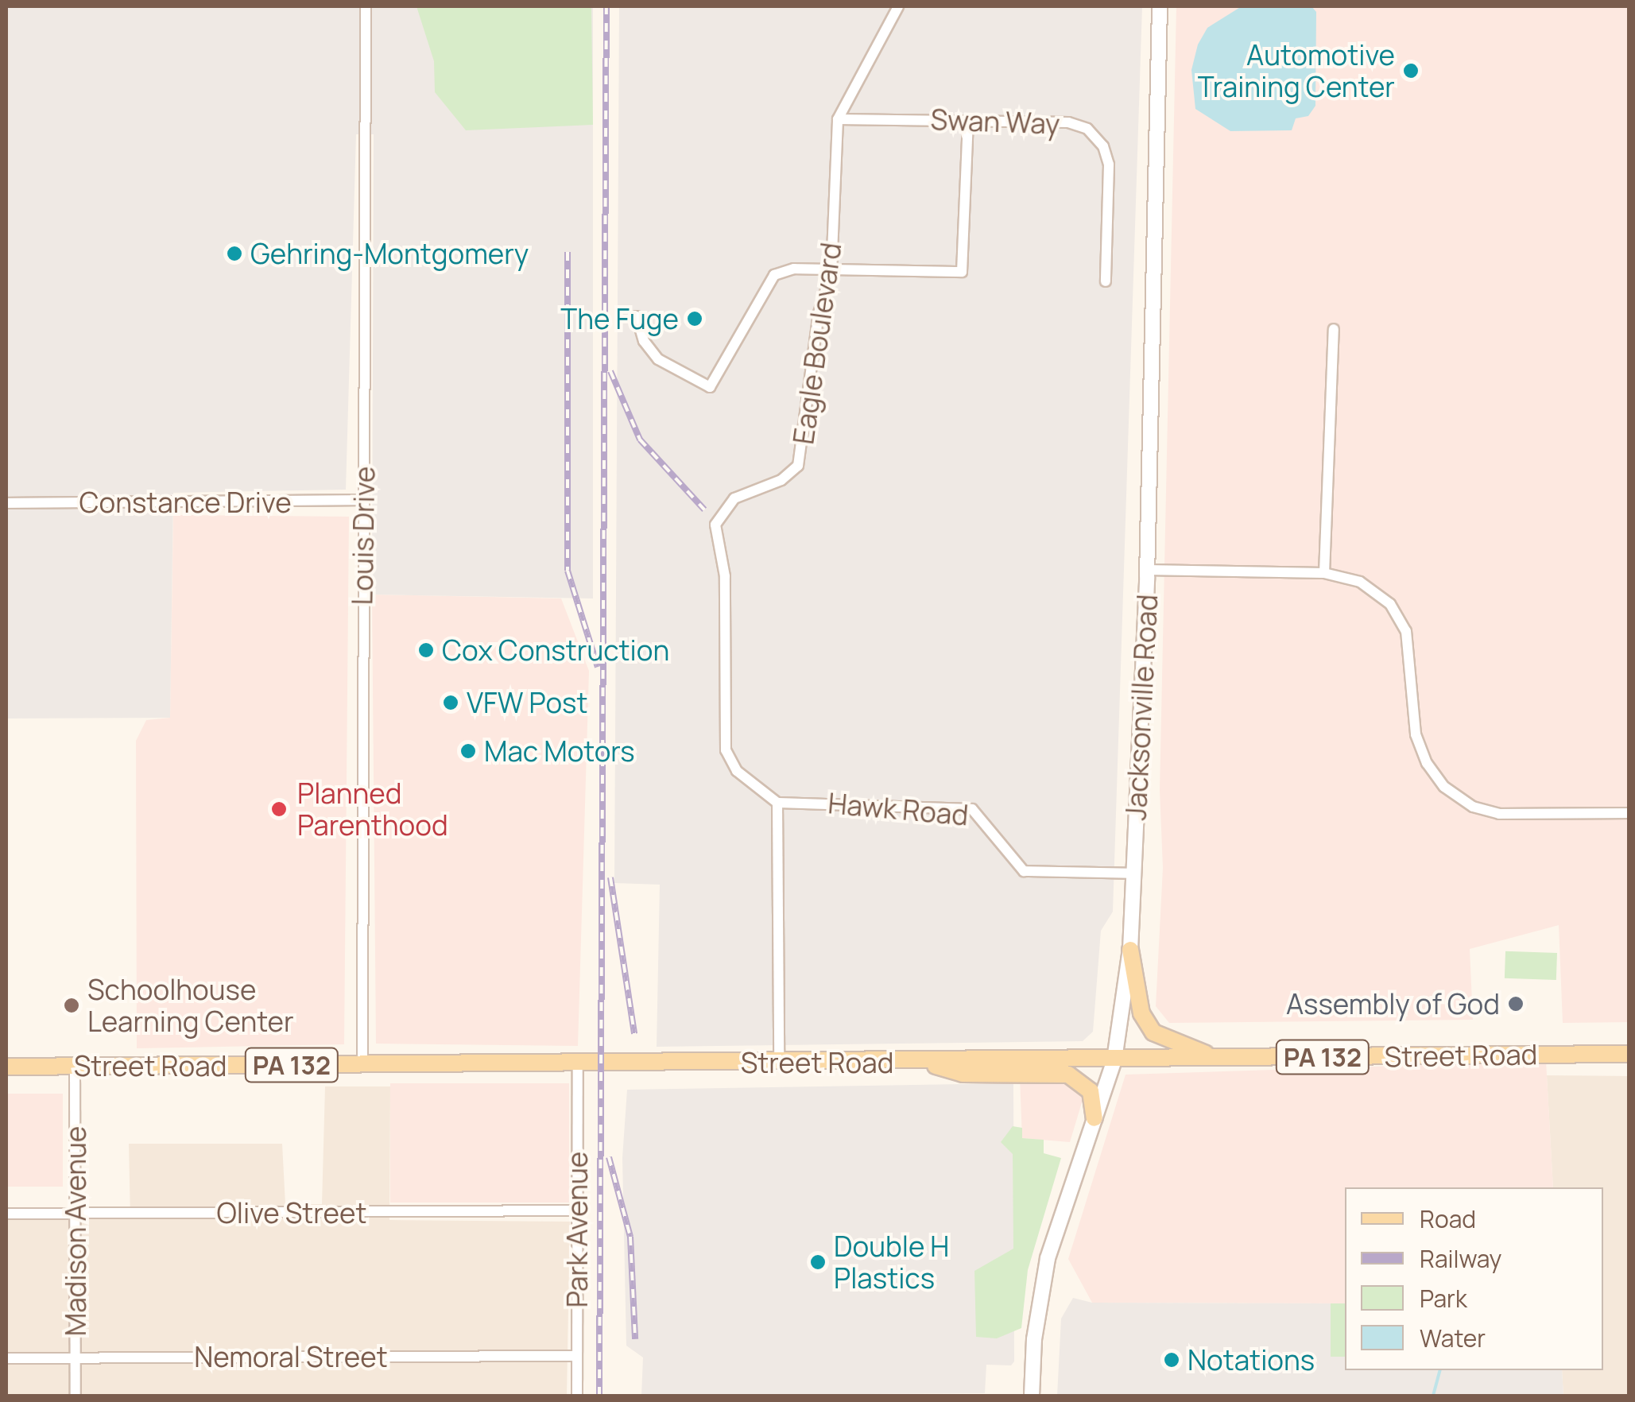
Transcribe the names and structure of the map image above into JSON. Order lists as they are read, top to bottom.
{
  "streets": {
    "main road": ["Jacksonville Road", "Street Road", "PA 132"],
    "street": [
      "Swan Way",
      "Eagle Boulevard",
      "Constance Drive",
      "Louis Drive",
      "Hawk Road",
      "Olive Street",
      "Park Avenue",
      "Madison Avenue",
      "Nemoral Street"
    ]
  },
  "crossings": [
    ["Swan Way", "Eagle Boulevard"],
    ["Eagle Boulevard", "Hawk Road"],
    ["Constance Drive", "Louis Drive"],
    ["Louis Drive", "Street Road"],
    ["Jacksonville Road", "Hawk Road"],
    ["Jacksonville Road", "Street Road"],
    ["Street Road", "Park Avenue"],
    ["Street Road", "Madison Avenue"],
    ["Olive Street", "Park Avenue"],
    ["Olive Street", "Madison Avenue"],
    ["Park Avenue", "Nemoral Street"],
    ["Madison Avenue", "Nemoral Street"]
  ],
  "places": [
    "Automotive Training Center",
    "Gehring-Montgomery",
    "The Fuge",
    "Cox Construction",
    "VFW Post",
    "Mac Motors",
    "Planned Parenthood",
    "Assembly of God",
    "Schoolhouse Learning Center",
    "Double H Plastics",
    "Notations"
  ],
  "legend": [
    "Road",
    "Railway",
    "Park",
    "Water"
  ]
}
